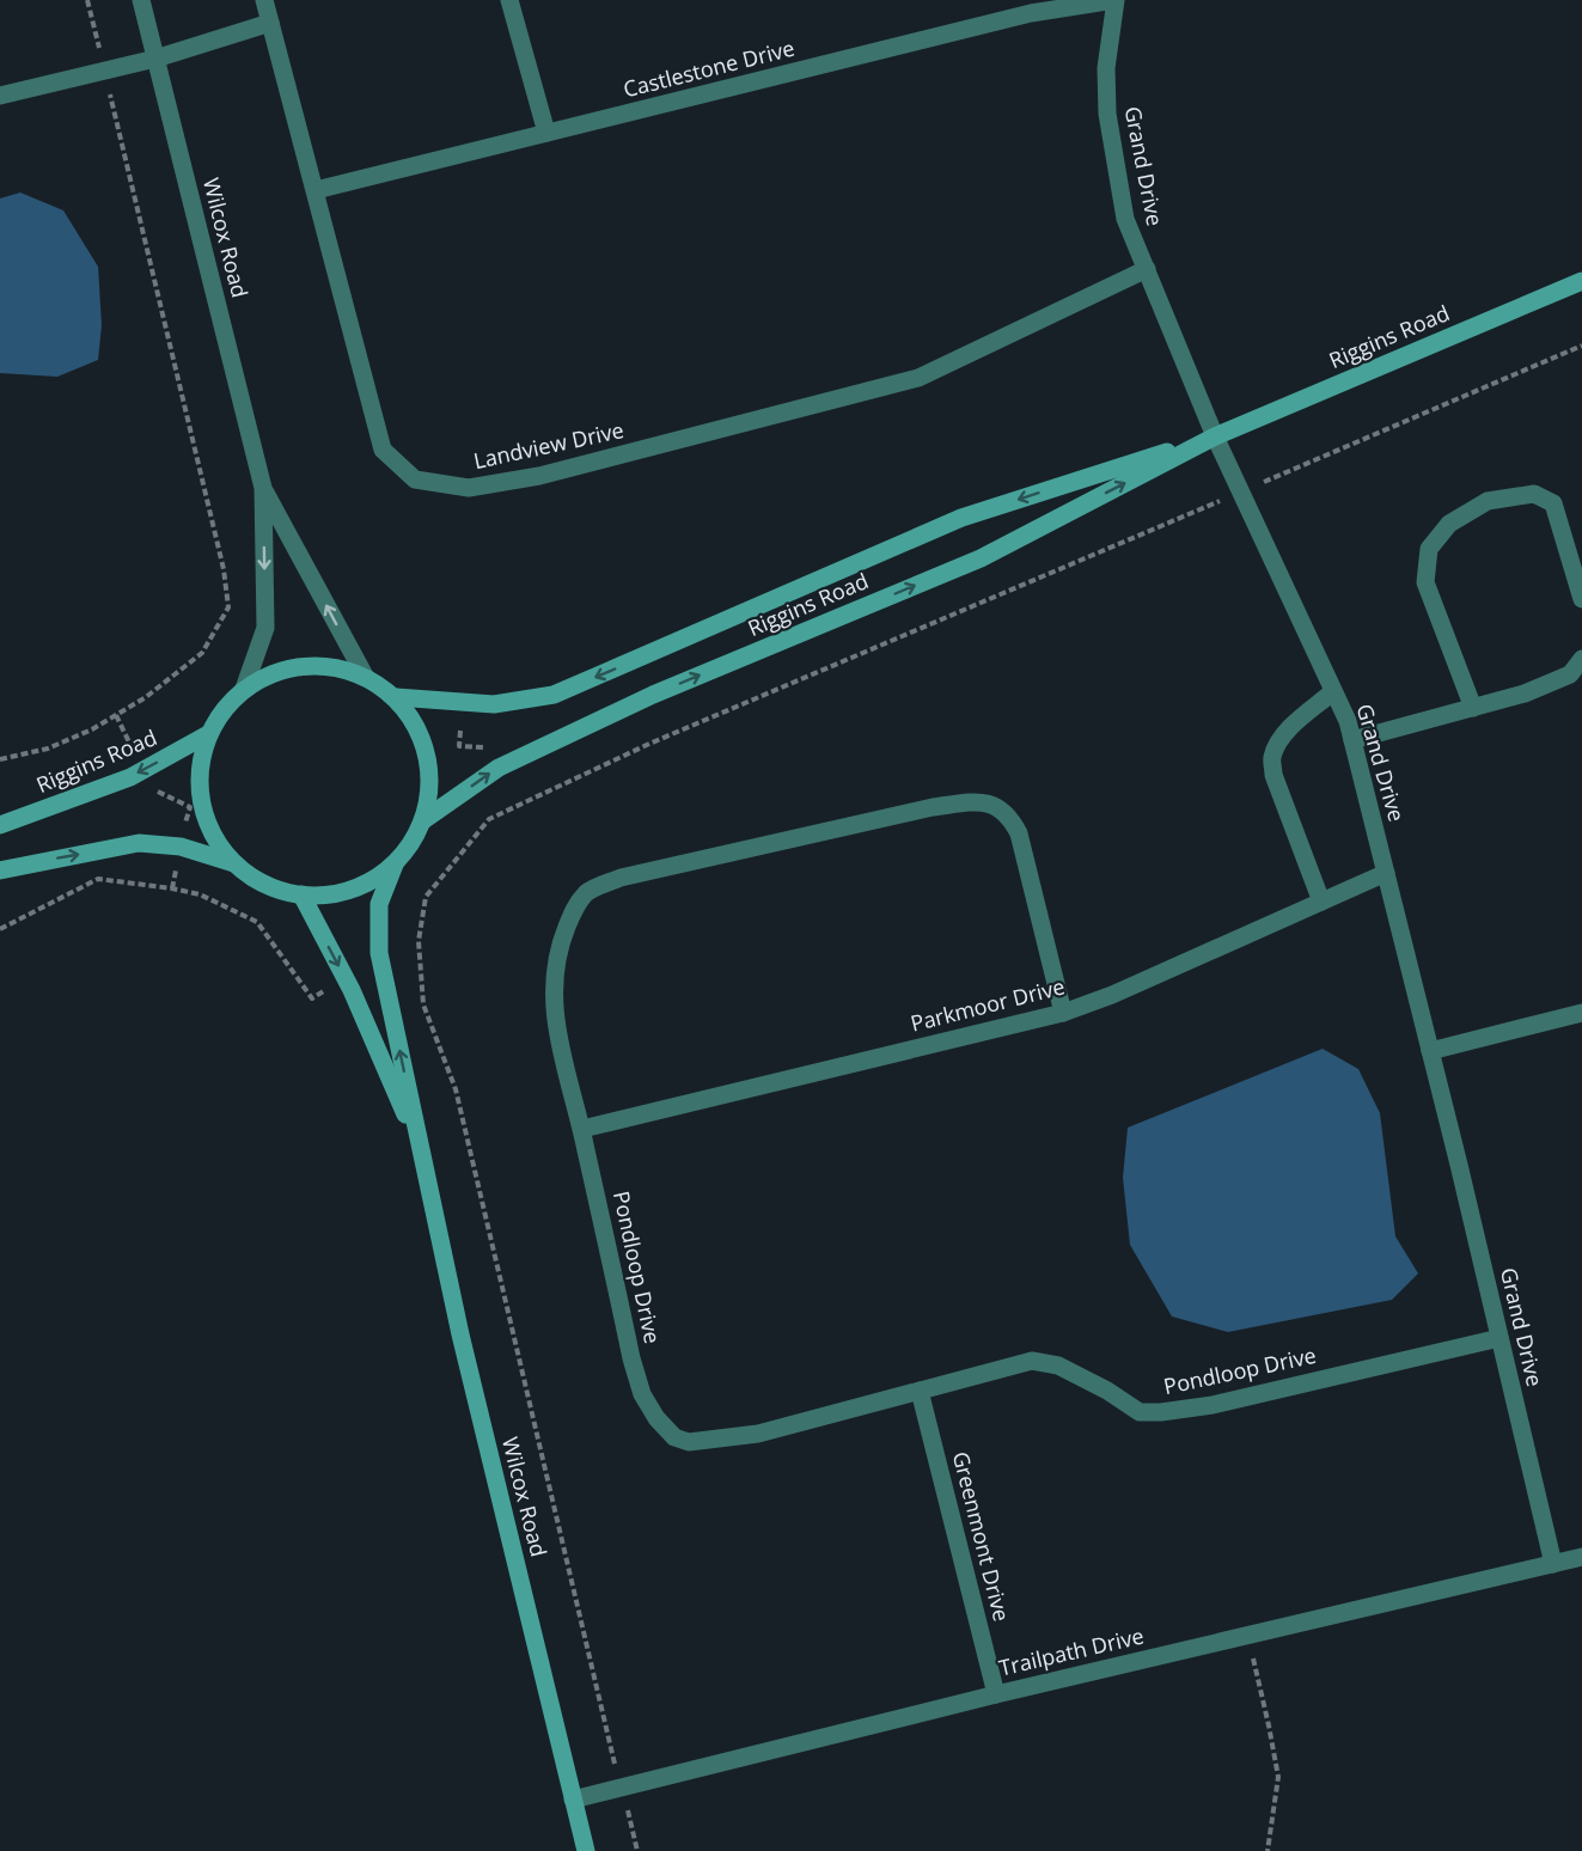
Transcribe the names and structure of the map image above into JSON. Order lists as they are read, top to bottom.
{
  "streets": {
    "main road": ["Wilcox Road", "Riggins Road"],
    "street": [
      "Castlestone Drive",
      "Grand Drive",
      "Landview Drive",
      "Parkmoor Drive",
      "Pondloop Drive",
      "Greenmont Drive",
      "Trailpath Drive"
    ]
  },
  "crossings": [
    ["Castlestone Drive", "Grand Drive"],
    ["Castlestone Drive", "Landview Drive"],
    ["Grand Drive", "Riggins Road"],
    ["Grand Drive", "Landview Drive"],
    ["Grand Drive", "Parkmoor Drive"],
    ["Grand Drive", "Pondloop Drive"],
    ["Grand Drive", "Trailpath Drive"],
    ["Wilcox Road", "Riggins Road"],
    ["Wilcox Road", "Trailpath Drive"],
    ["Parkmoor Drive", "Pondloop Drive"],
    ["Pondloop Drive", "Greenmont Drive"],
    ["Greenmont Drive", "Trailpath Drive"]
  ]
}
